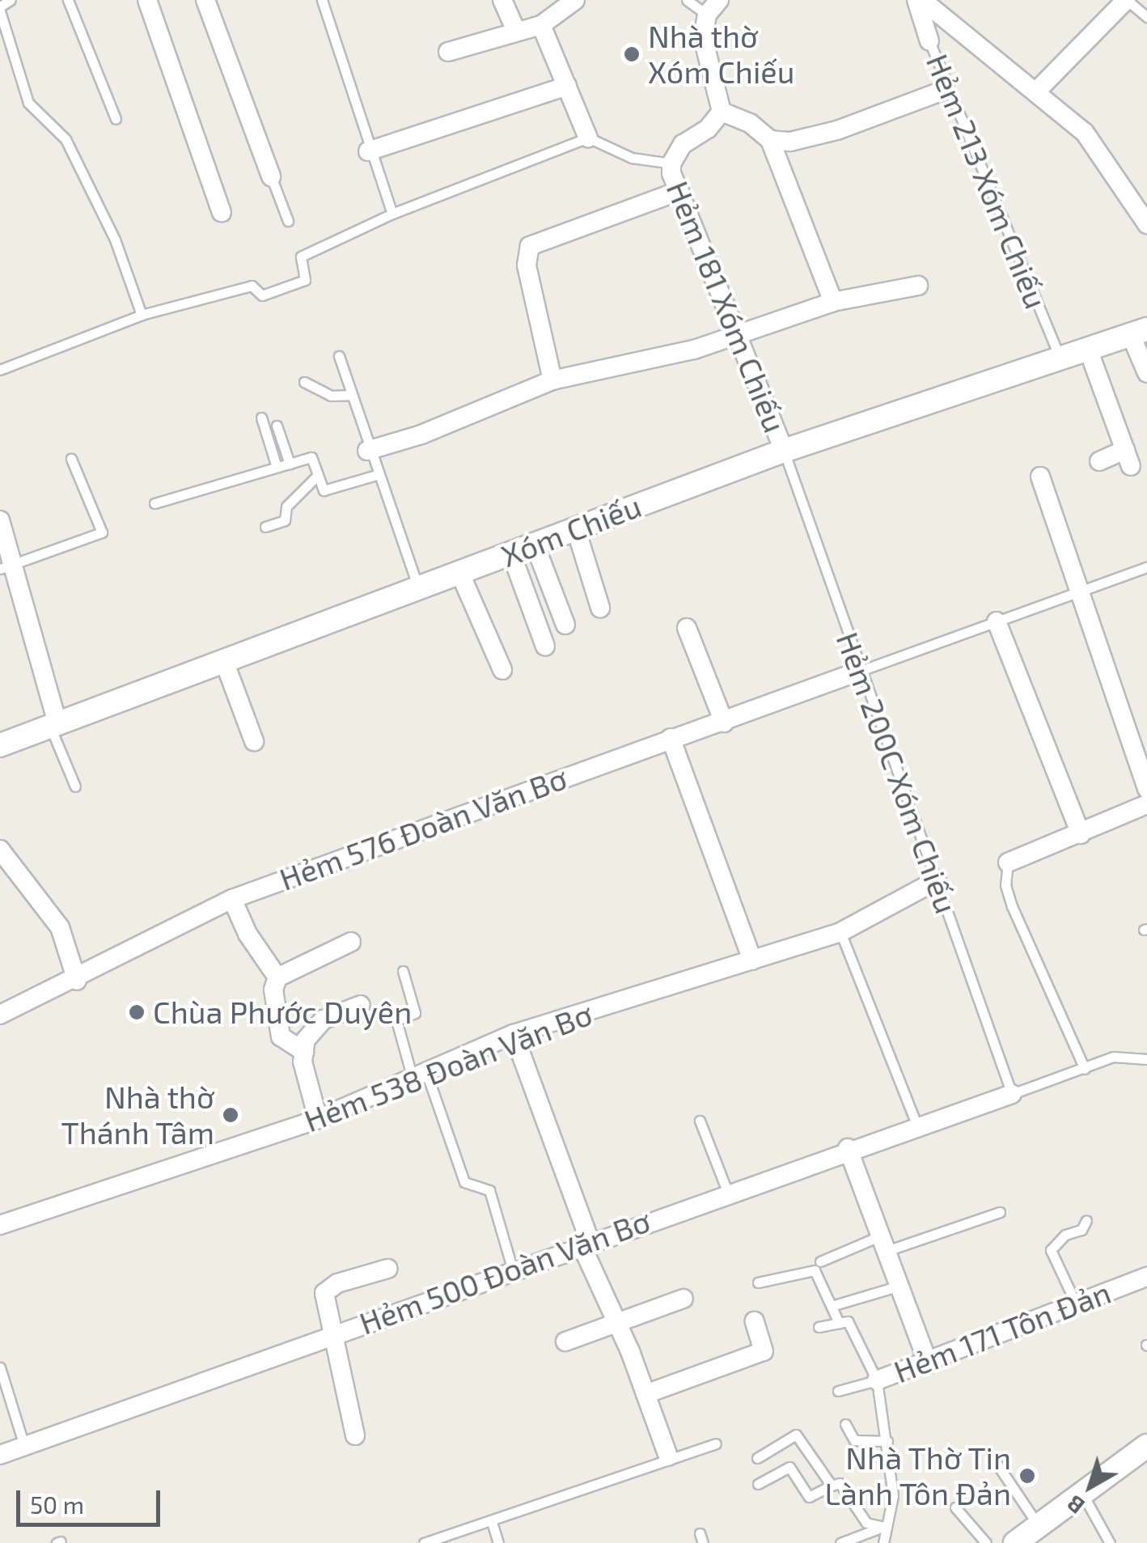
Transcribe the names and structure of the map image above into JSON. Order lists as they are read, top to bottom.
{
  "streets": {
    "street": [
      "Hẻm 213 Xóm Chiếu",
      "Hẻm 181 Xóm Chiếu",
      "Xóm Chiếu",
      "Hẻm 576 Đoàn Văn Bơ",
      "Hẻm 538 Đoàn Văn Bơ",
      "Hẻm 500 Đoàn Văn Bơ",
      "Hẻm 171 Tôn Đản"
    ],
    "lane": ["Hẻm 200C Xóm Chiếu"]
  },
  "crossings": [
    ["Hẻm 213 Xóm Chiếu", "Xóm Chiếu"],
    ["Hẻm 181 Xóm Chiếu", "Xóm Chiếu"],
    ["Hẻm 181 Xóm Chiếu", "Hẻm 200C Xóm Chiếu"],
    ["Xóm Chiếu", "Hẻm 200C Xóm Chiếu"],
    ["Hẻm 200C Xóm Chiếu", "Hẻm 576 Đoàn Văn Bơ"],
    ["Hẻm 200C Xóm Chiếu", "Hẻm 538 Đoàn Văn Bơ"],
    ["Hẻm 200C Xóm Chiếu", "Hẻm 500 Đoàn Văn Bơ"]
  ],
  "places": [
    "Nhà thờ Xóm Chiếu",
    "Chùa Phước Duyên",
    "Nhà thờ Thánh Tâm",
    "Nhà Thờ Tin Lành Tôn Đản"
  ],
  "scale_bar": "50 m",
  "north": "bottom left"
}
